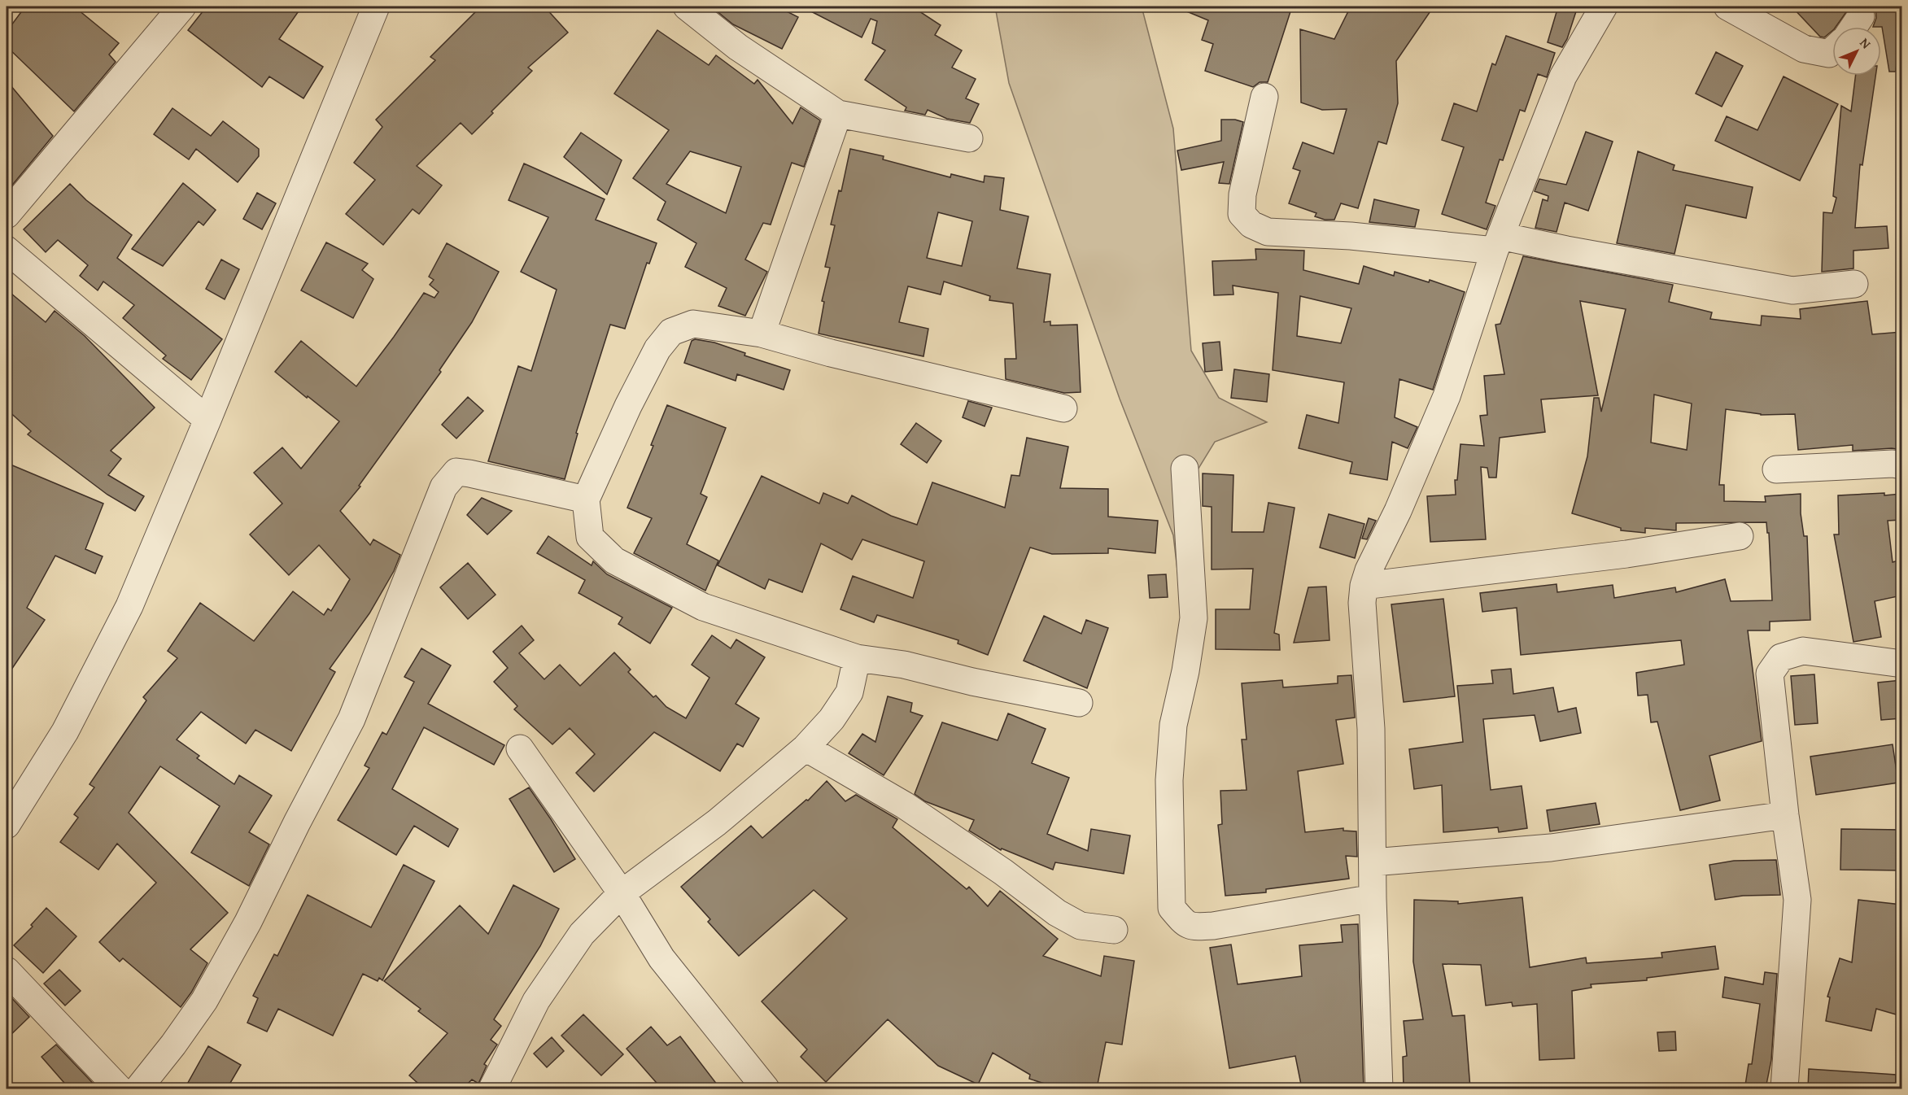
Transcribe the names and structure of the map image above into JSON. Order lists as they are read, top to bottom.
{
  "north": "top right"
}
